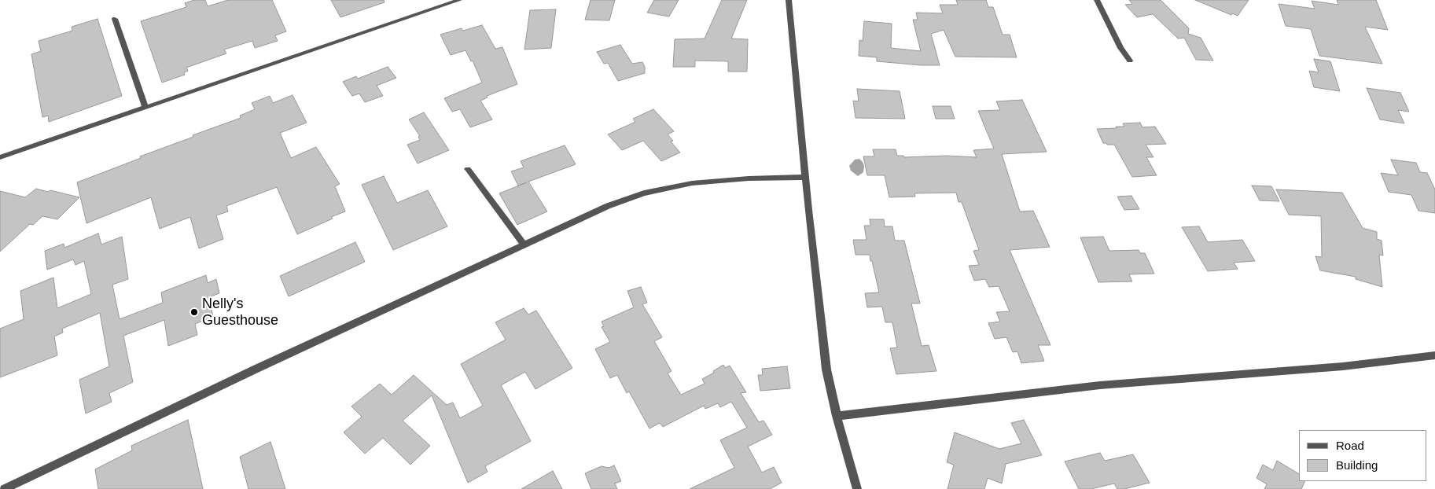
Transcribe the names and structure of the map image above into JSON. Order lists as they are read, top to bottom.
{
  "places": ["Nelly's Guesthouse"],
  "legend": ["Road", "Building"]
}
